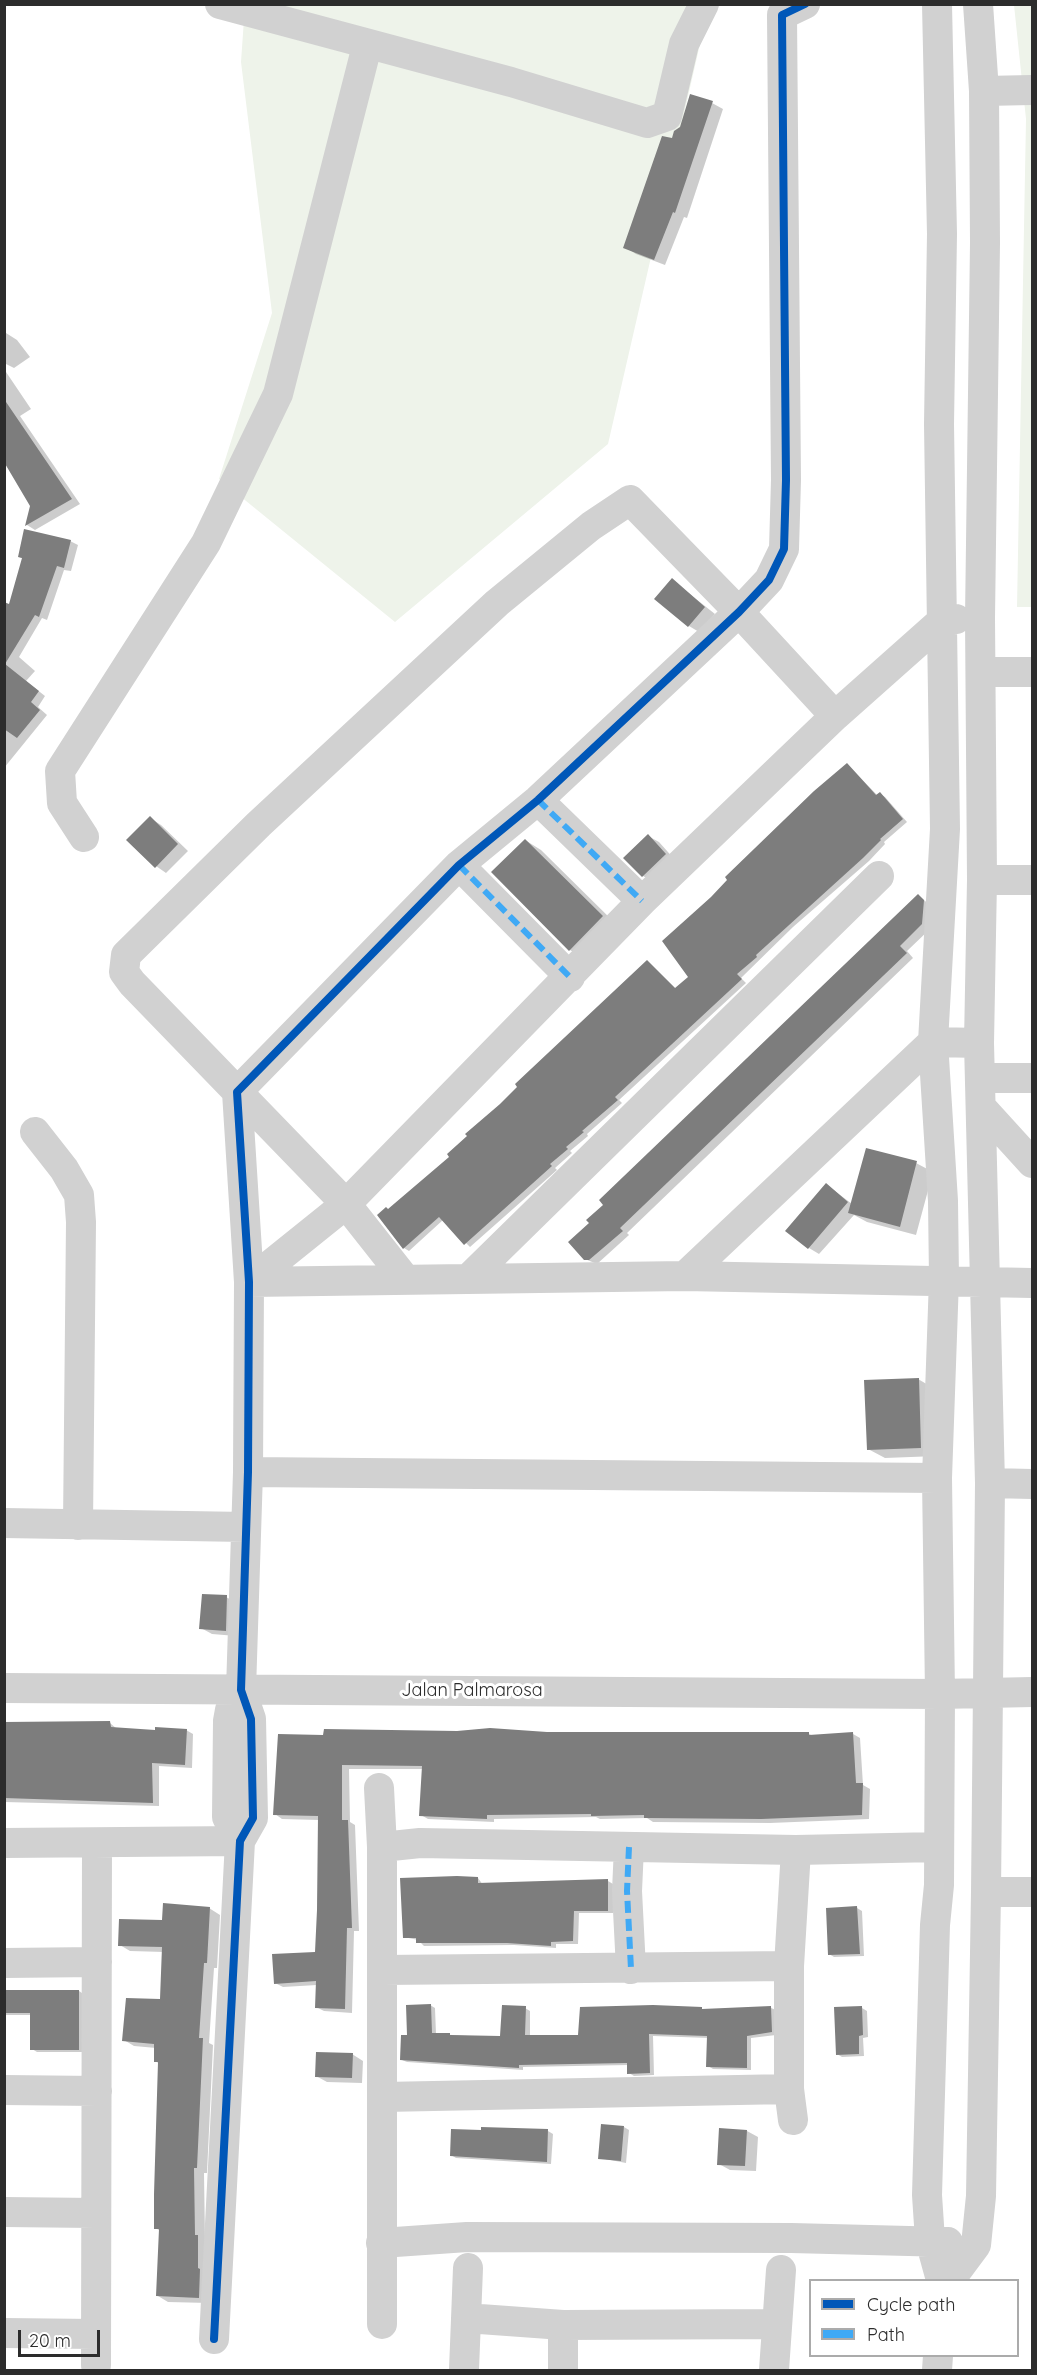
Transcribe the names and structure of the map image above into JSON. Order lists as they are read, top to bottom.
{
  "streets": {
    "street": ["Jalan Palmarosa"]
  },
  "legend": ["Cycle path", "Path"],
  "scale_bar": "20 m"
}
